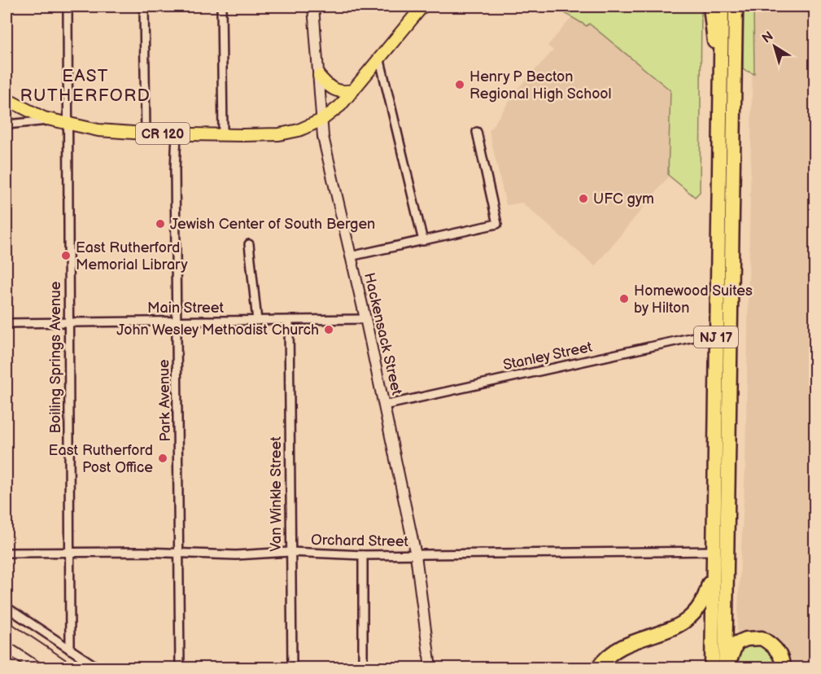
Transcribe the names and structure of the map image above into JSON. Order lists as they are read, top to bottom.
{
  "streets": {
    "highway": ["NJ 17"],
    "main road": ["CR 120", "Hackensack Street"],
    "street": [
      "Main Street",
      "Stanley Street",
      "Boiling Springs Avenue",
      "Park Avenue",
      "Van Winkle Street",
      "Orchard Street"
    ]
  },
  "crossings": [
    ["CR 120", "Hackensack Street"],
    ["CR 120", "Boiling Springs Avenue"],
    ["CR 120", "Park Avenue"],
    ["Main Street", "Hackensack Street"],
    ["Main Street", "Boiling Springs Avenue"],
    ["Main Street", "Park Avenue"],
    ["Main Street", "Van Winkle Street"],
    ["Hackensack Street", "Stanley Street"],
    ["Hackensack Street", "Orchard Street"],
    ["NJ 17", "Stanley Street"],
    ["NJ 17", "Orchard Street"],
    ["Boiling Springs Avenue", "Orchard Street"],
    ["Park Avenue", "Orchard Street"],
    ["Van Winkle Street", "Orchard Street"]
  ],
  "districts": ["EAST RUTHERFORD"],
  "places": [
    "Henry P Becton Regional High School",
    "UFC gym",
    "Jewish Center of South Bergen",
    "East Rutherford Memorial Library",
    "Homewood Suites by Hilton",
    "John Wesley Methodist Church",
    "East Rutherford Post Office"
  ],
  "north": "top left"
}
